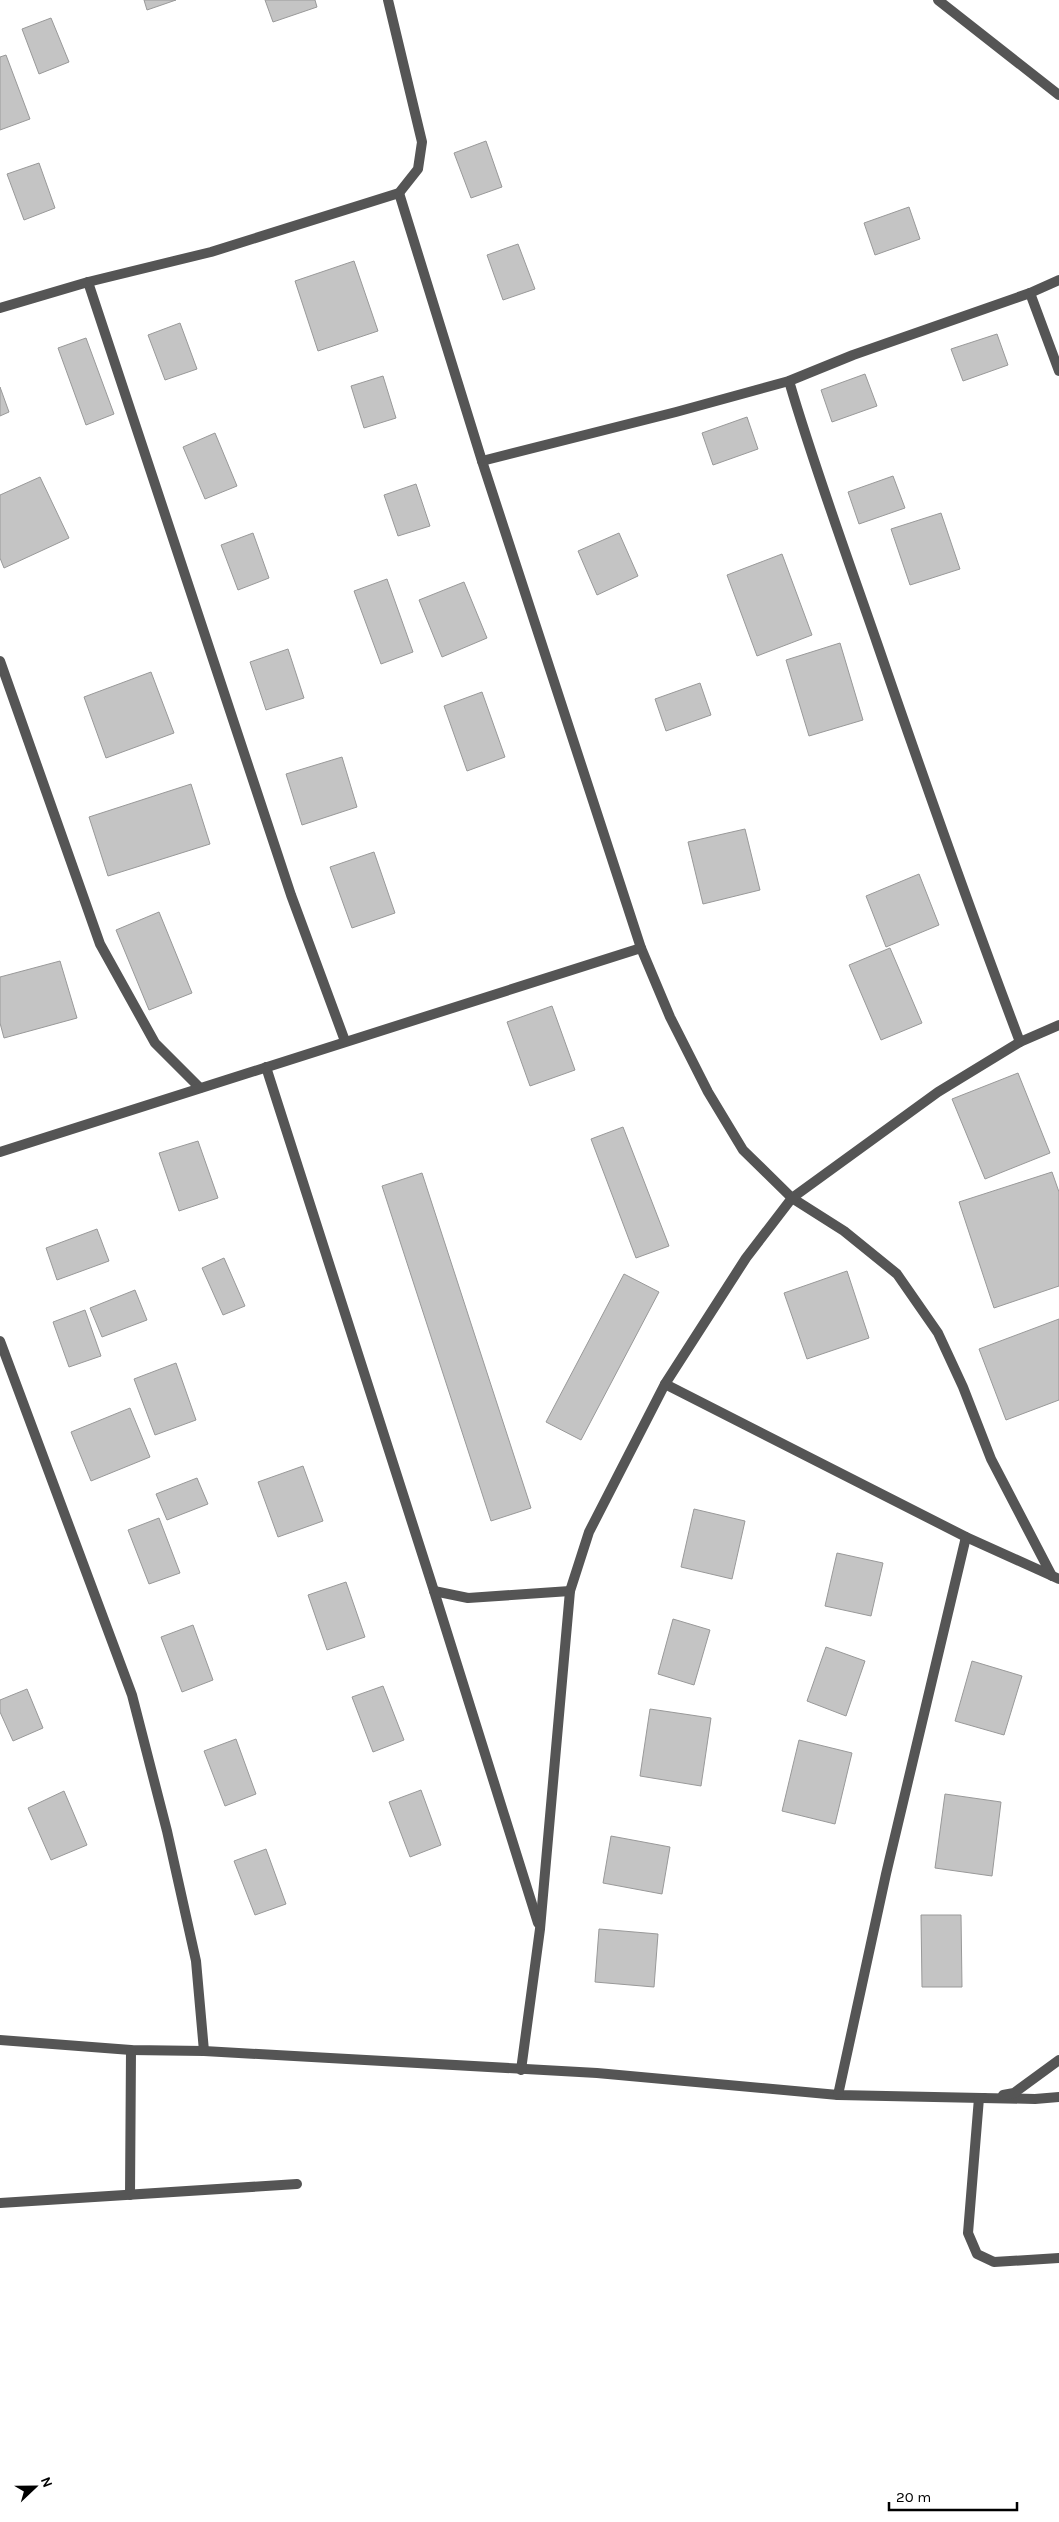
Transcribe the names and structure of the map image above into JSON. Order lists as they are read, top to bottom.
{
  "scale_bar": "20 m",
  "north": "right"
}
